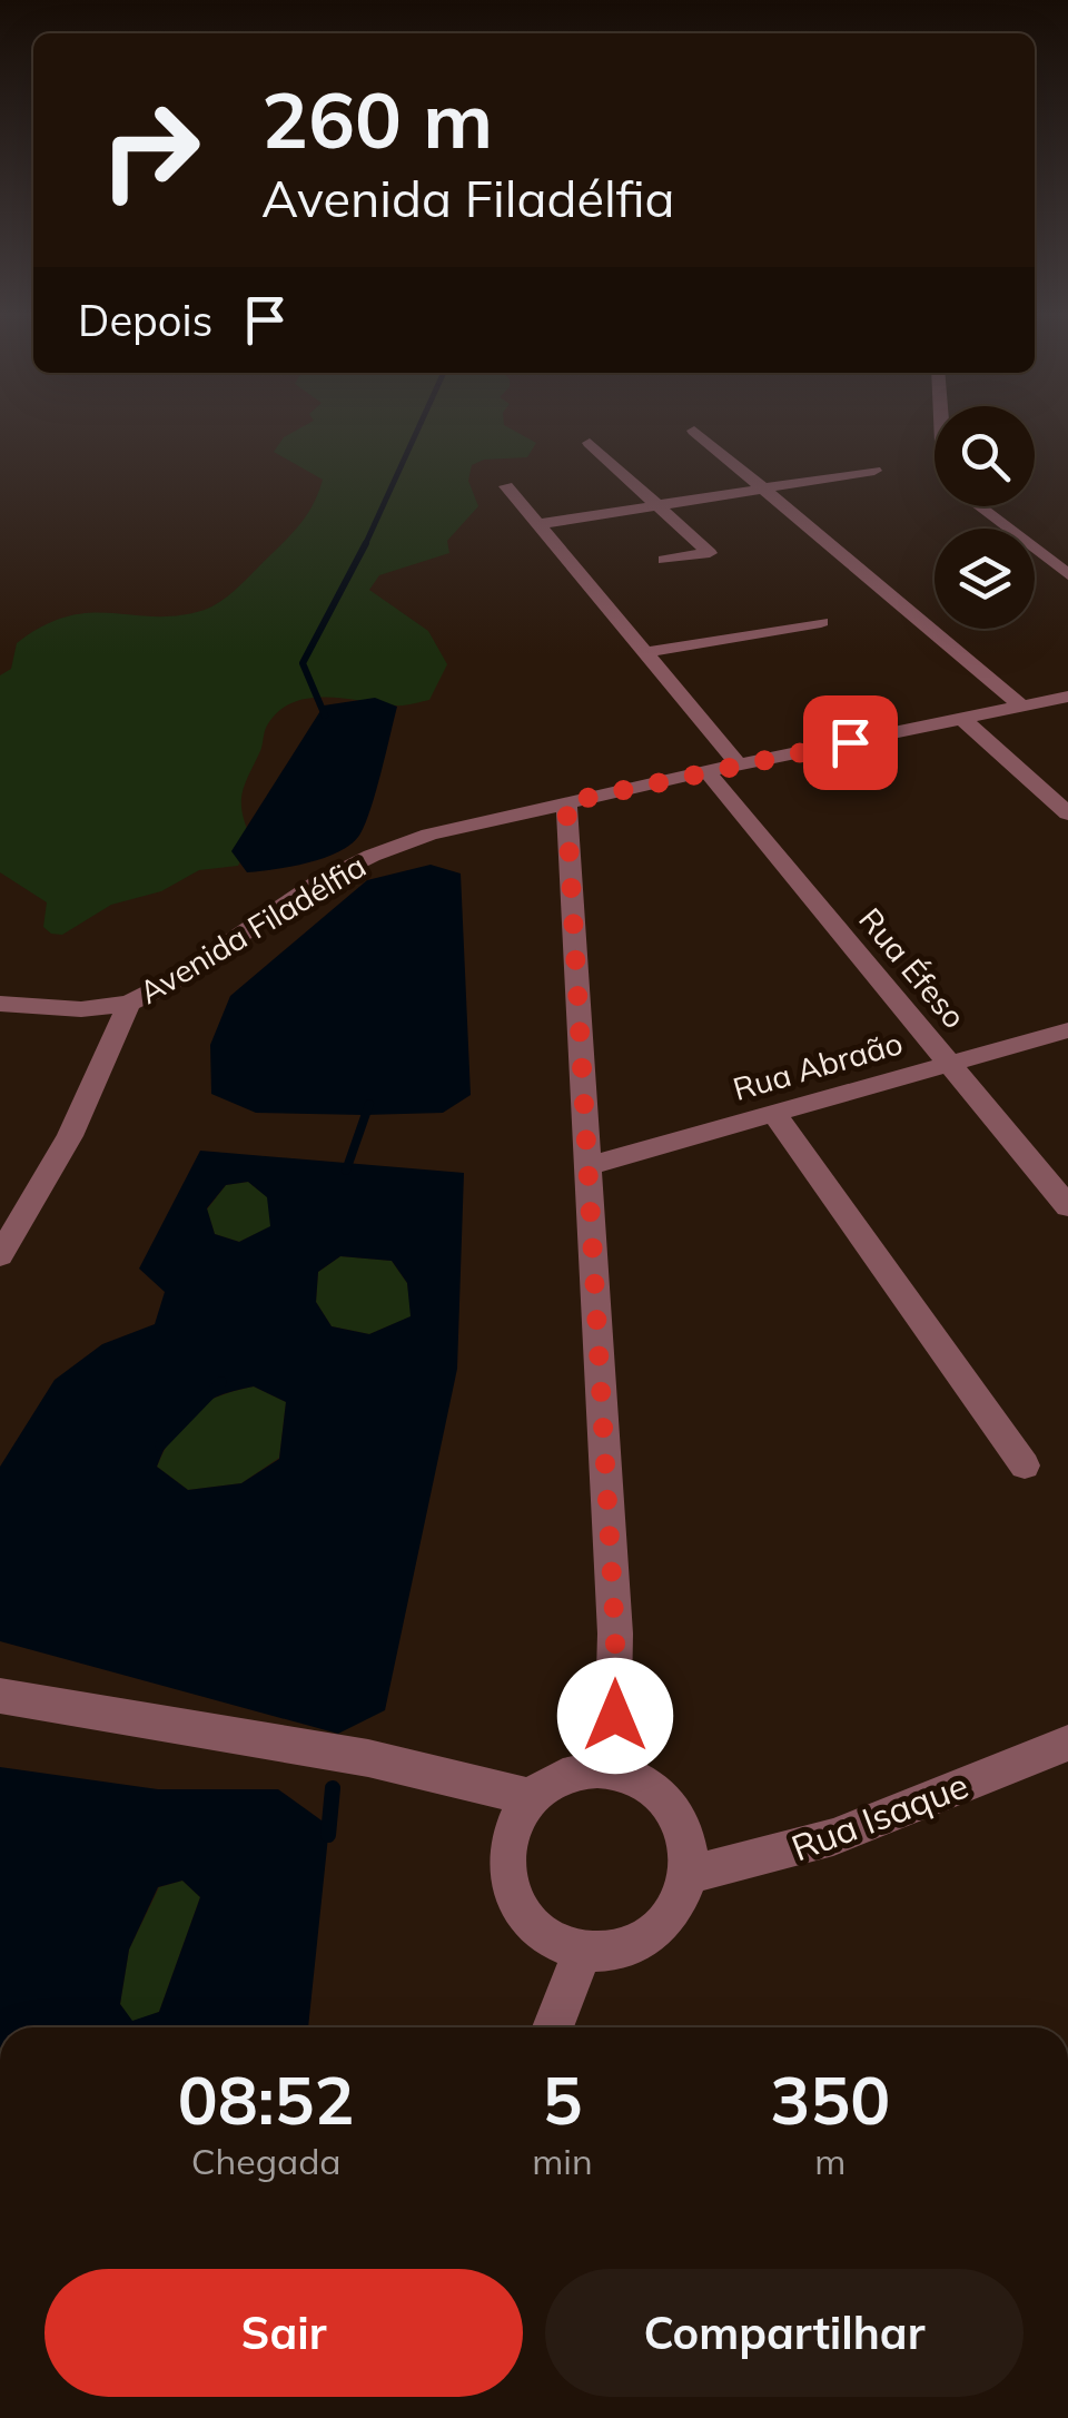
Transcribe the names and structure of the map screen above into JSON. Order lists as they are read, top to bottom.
{
  "streets": {
    "street": [
      "Avenida Filadélfia",
      "Rua Éfeso",
      "Rua Abraão",
      "Rua Isaque"
    ]
  },
  "crossings": [
    ["Avenida Filadélfia", "Rua Éfeso"],
    ["Rua Éfeso", "Rua Abraão"]
  ],
  "page": {
    "turn": ["260 m", "Avenida Filadélfia"],
    "then": "Depois",
    "eta": [
      "08:52",
      "Chegada",
      "5",
      "min",
      "350",
      "m"
    ],
    "buttons": ["Sair", "Compartilhar"]
  }
}
